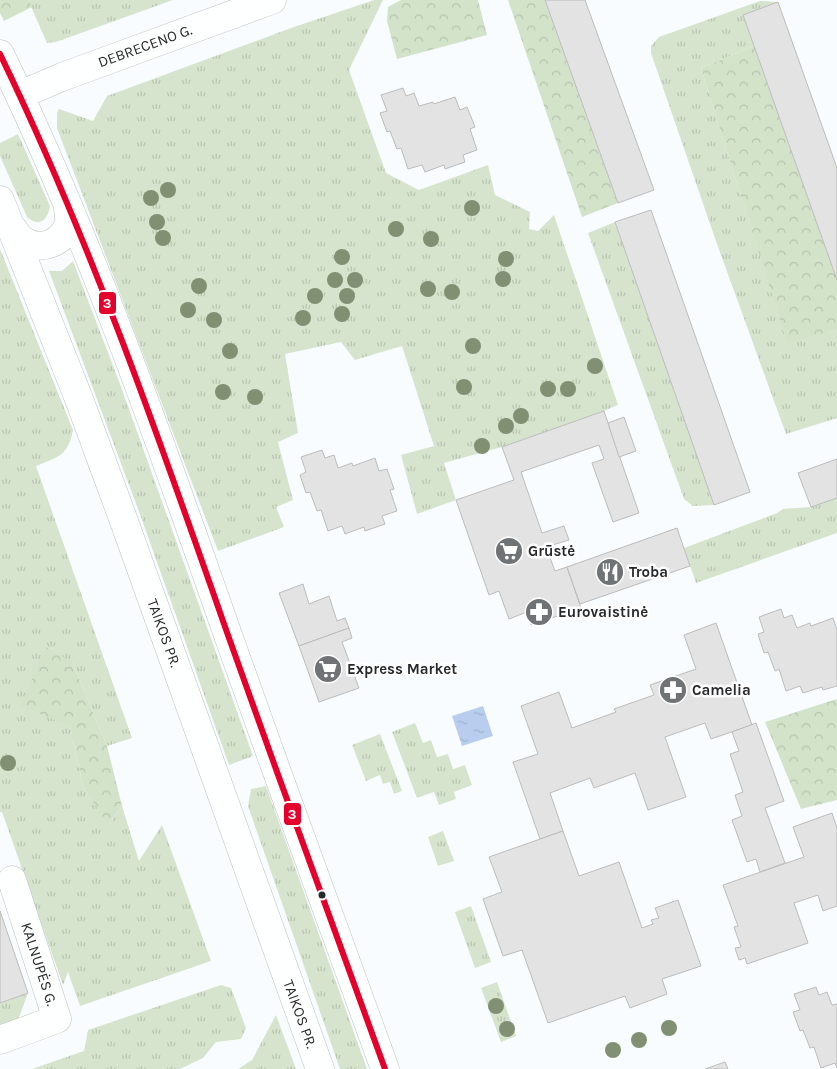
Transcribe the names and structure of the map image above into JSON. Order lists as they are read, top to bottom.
{
  "streets": {
    "main road": ["DEBRECENO G.", "TAIKOS PR.", "KALNUPĖS G."]
  },
  "places": {
    "supermarket": ["Grūstė", "Express Market"],
    "restaurant": ["Troba"],
    "pharmacy": ["Eurovaistinė", "Camelia"]
  },
  "lines": ["transit line 3"]
}
